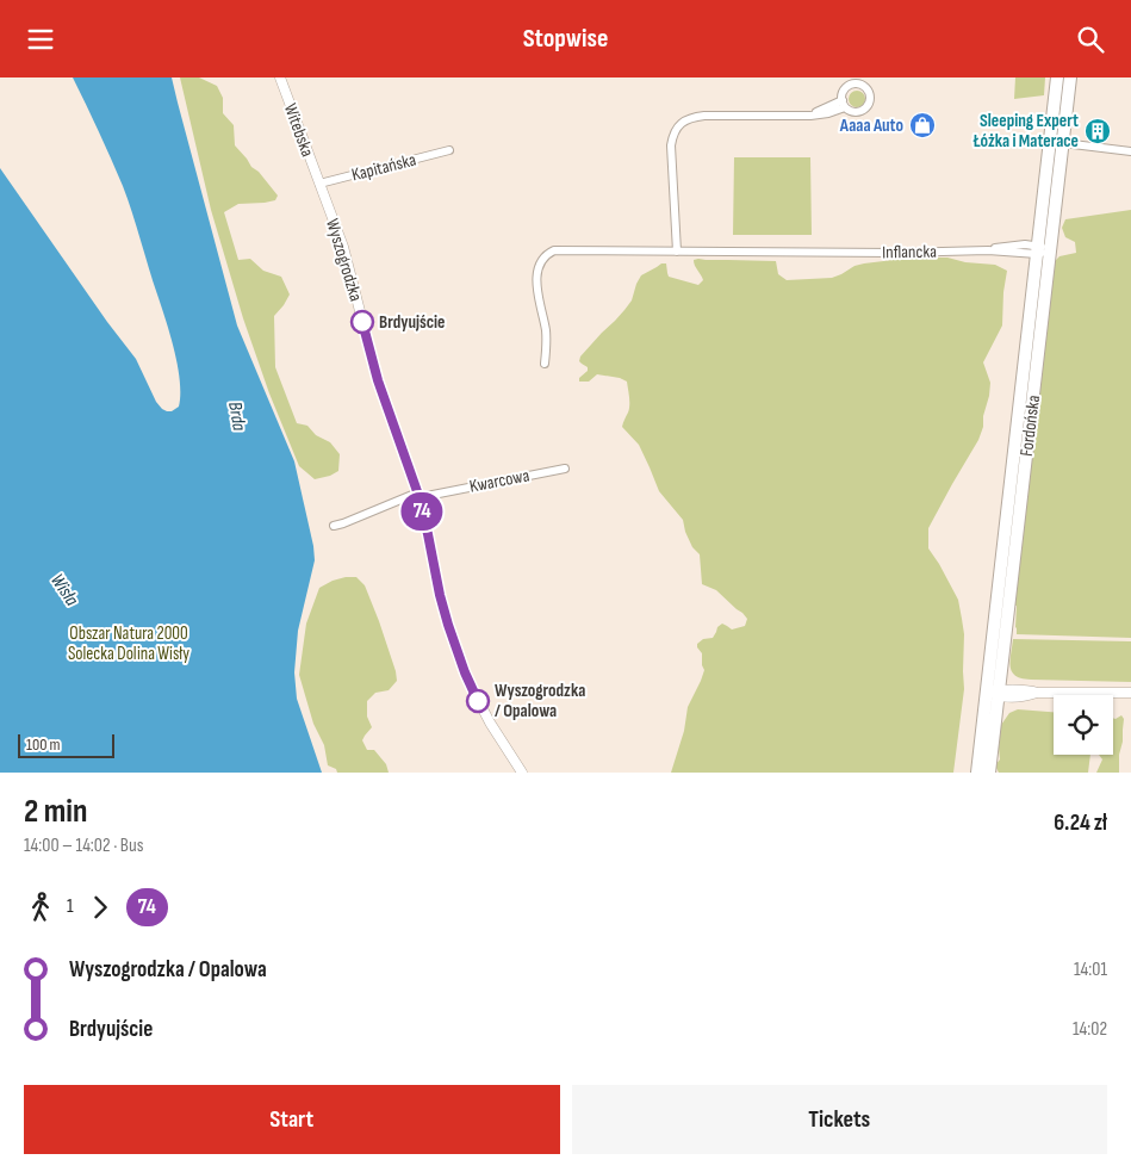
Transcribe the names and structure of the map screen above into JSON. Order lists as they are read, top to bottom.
{
  "streets": {
    "main road": ["Fordońska"],
    "street": [
      "Witebska",
      "Kapitańska",
      "Inflancka",
      "Wyszogrodzka",
      "Kwarcowa"
    ]
  },
  "crossings": [
    ["Witebska", "Kapitańska"],
    ["Witebska", "Wyszogrodzka"],
    ["Kapitańska", "Wyszogrodzka"],
    ["Inflancka", "Fordońska"],
    ["Wyszogrodzka", "Kwarcowa"]
  ],
  "water": ["Brda", "Wisła"],
  "parks": ["Obszar Natura 2000 Solecka Dolina Wisły"],
  "places": {
    "shop": ["Aaaa Auto"],
    "building": ["Sleeping Expert Łóżka i Materace"],
    "other": ["Brdyujście", "Wyszogrodzka / Opalowa"]
  },
  "lines": ["bus line 74"],
  "scale_bar": "100 m",
  "page": {
    "header": "Stopwise",
    "on_map": "74",
    "scale": "100 m",
    "heading": ["2 min", "14:00 – 14:02 · Bus", "6.24 zł"],
    "legs": ["1", "74"],
    "list": [
      {
        "name": "Wyszogrodzka / Opalowa",
        "value": "14:01"
      },
      {
        "name": "Brdyujście",
        "value": "14:02"
      }
    ],
    "buttons": ["Start", "Tickets"]
  }
}
